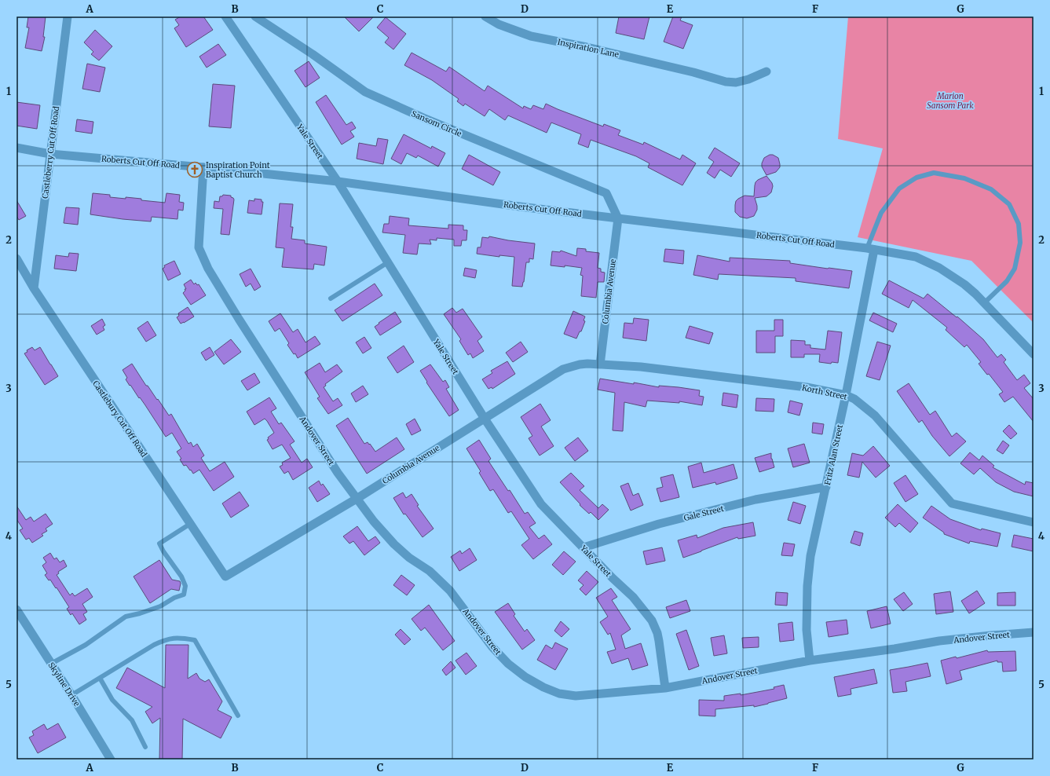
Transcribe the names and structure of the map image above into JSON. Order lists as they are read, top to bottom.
{
  "streets": {
    "street": [
      "Inspiration Lane",
      "Sansom Circle",
      "Yale Street",
      "Castleberry Cut Off Road",
      "Roberts Cut Off Road",
      "Columbia Avenue",
      "Korth Street",
      "Castlebury Cut Off Road",
      "Andover Street",
      "Fritz Alan Street",
      "Gale Street",
      "Skyline Drive"
    ]
  },
  "crossings": [
    ["Sansom Circle", "Roberts Cut Off Road"],
    ["Sansom Circle", "Columbia Avenue"],
    ["Yale Street", "Roberts Cut Off Road"],
    ["Yale Street", "Columbia Avenue"],
    ["Yale Street", "Andover Street"],
    ["Yale Street", "Gale Street"],
    ["Castleberry Cut Off Road", "Roberts Cut Off Road"],
    ["Castleberry Cut Off Road", "Castlebury Cut Off Road"],
    ["Roberts Cut Off Road", "Columbia Avenue"],
    ["Roberts Cut Off Road", "Andover Street"],
    ["Roberts Cut Off Road", "Fritz Alan Street"],
    ["Columbia Avenue", "Korth Street"],
    ["Columbia Avenue", "Castlebury Cut Off Road"],
    ["Columbia Avenue", "Andover Street"],
    ["Korth Street", "Fritz Alan Street"],
    ["Andover Street", "Fritz Alan Street"],
    ["Fritz Alan Street", "Gale Street"]
  ],
  "parks": ["Marion Sansom Park"],
  "places": {
    "church": ["Inspiration Point Baptist Church"]
  },
  "grid": {
    "columns": [
      "A",
      "B",
      "C",
      "D",
      "E",
      "F",
      "G"
    ],
    "rows": [
      "1",
      "2",
      "3",
      "4",
      "5"
    ]
  }
}
